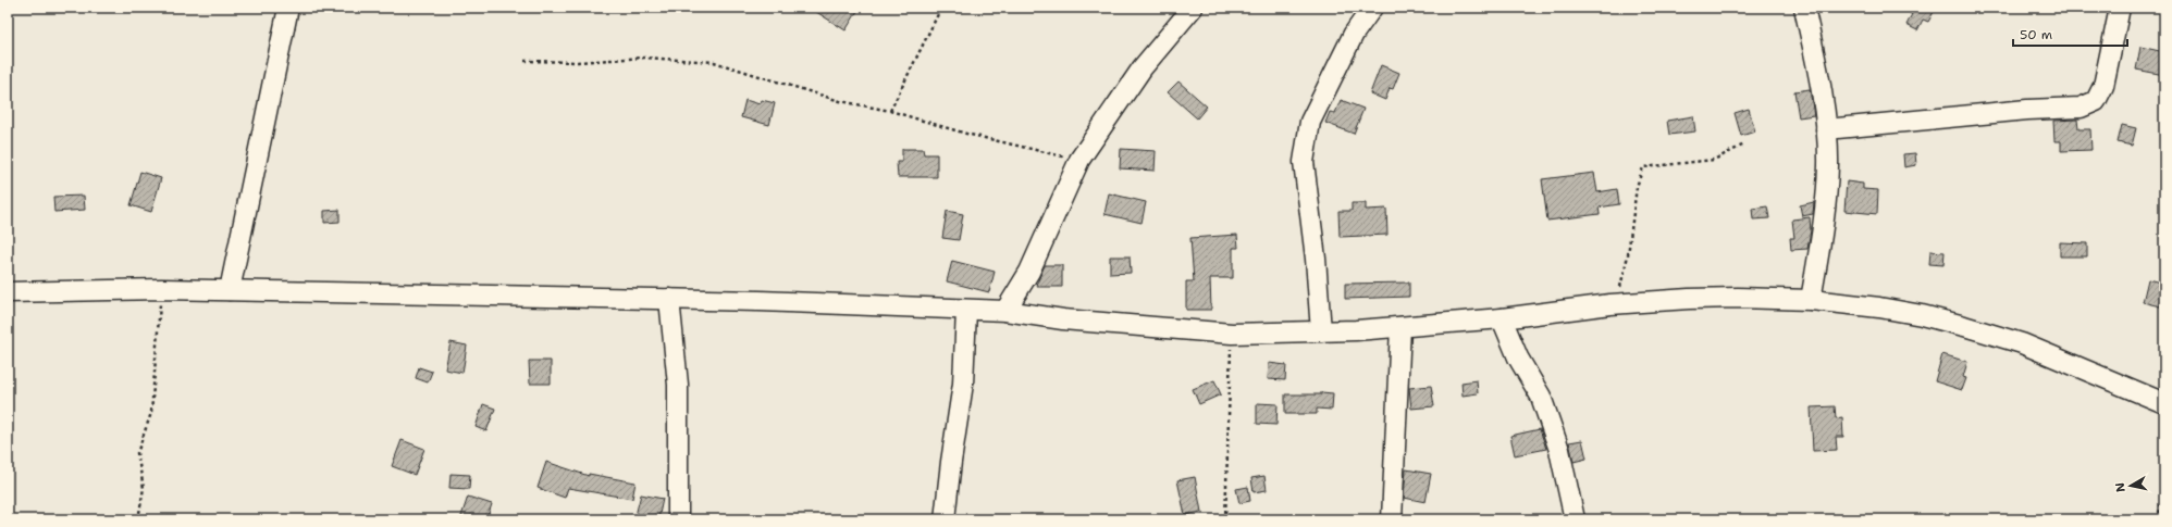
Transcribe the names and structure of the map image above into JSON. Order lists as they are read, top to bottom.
{
  "scale_bar": "50 m",
  "north": "left"
}
